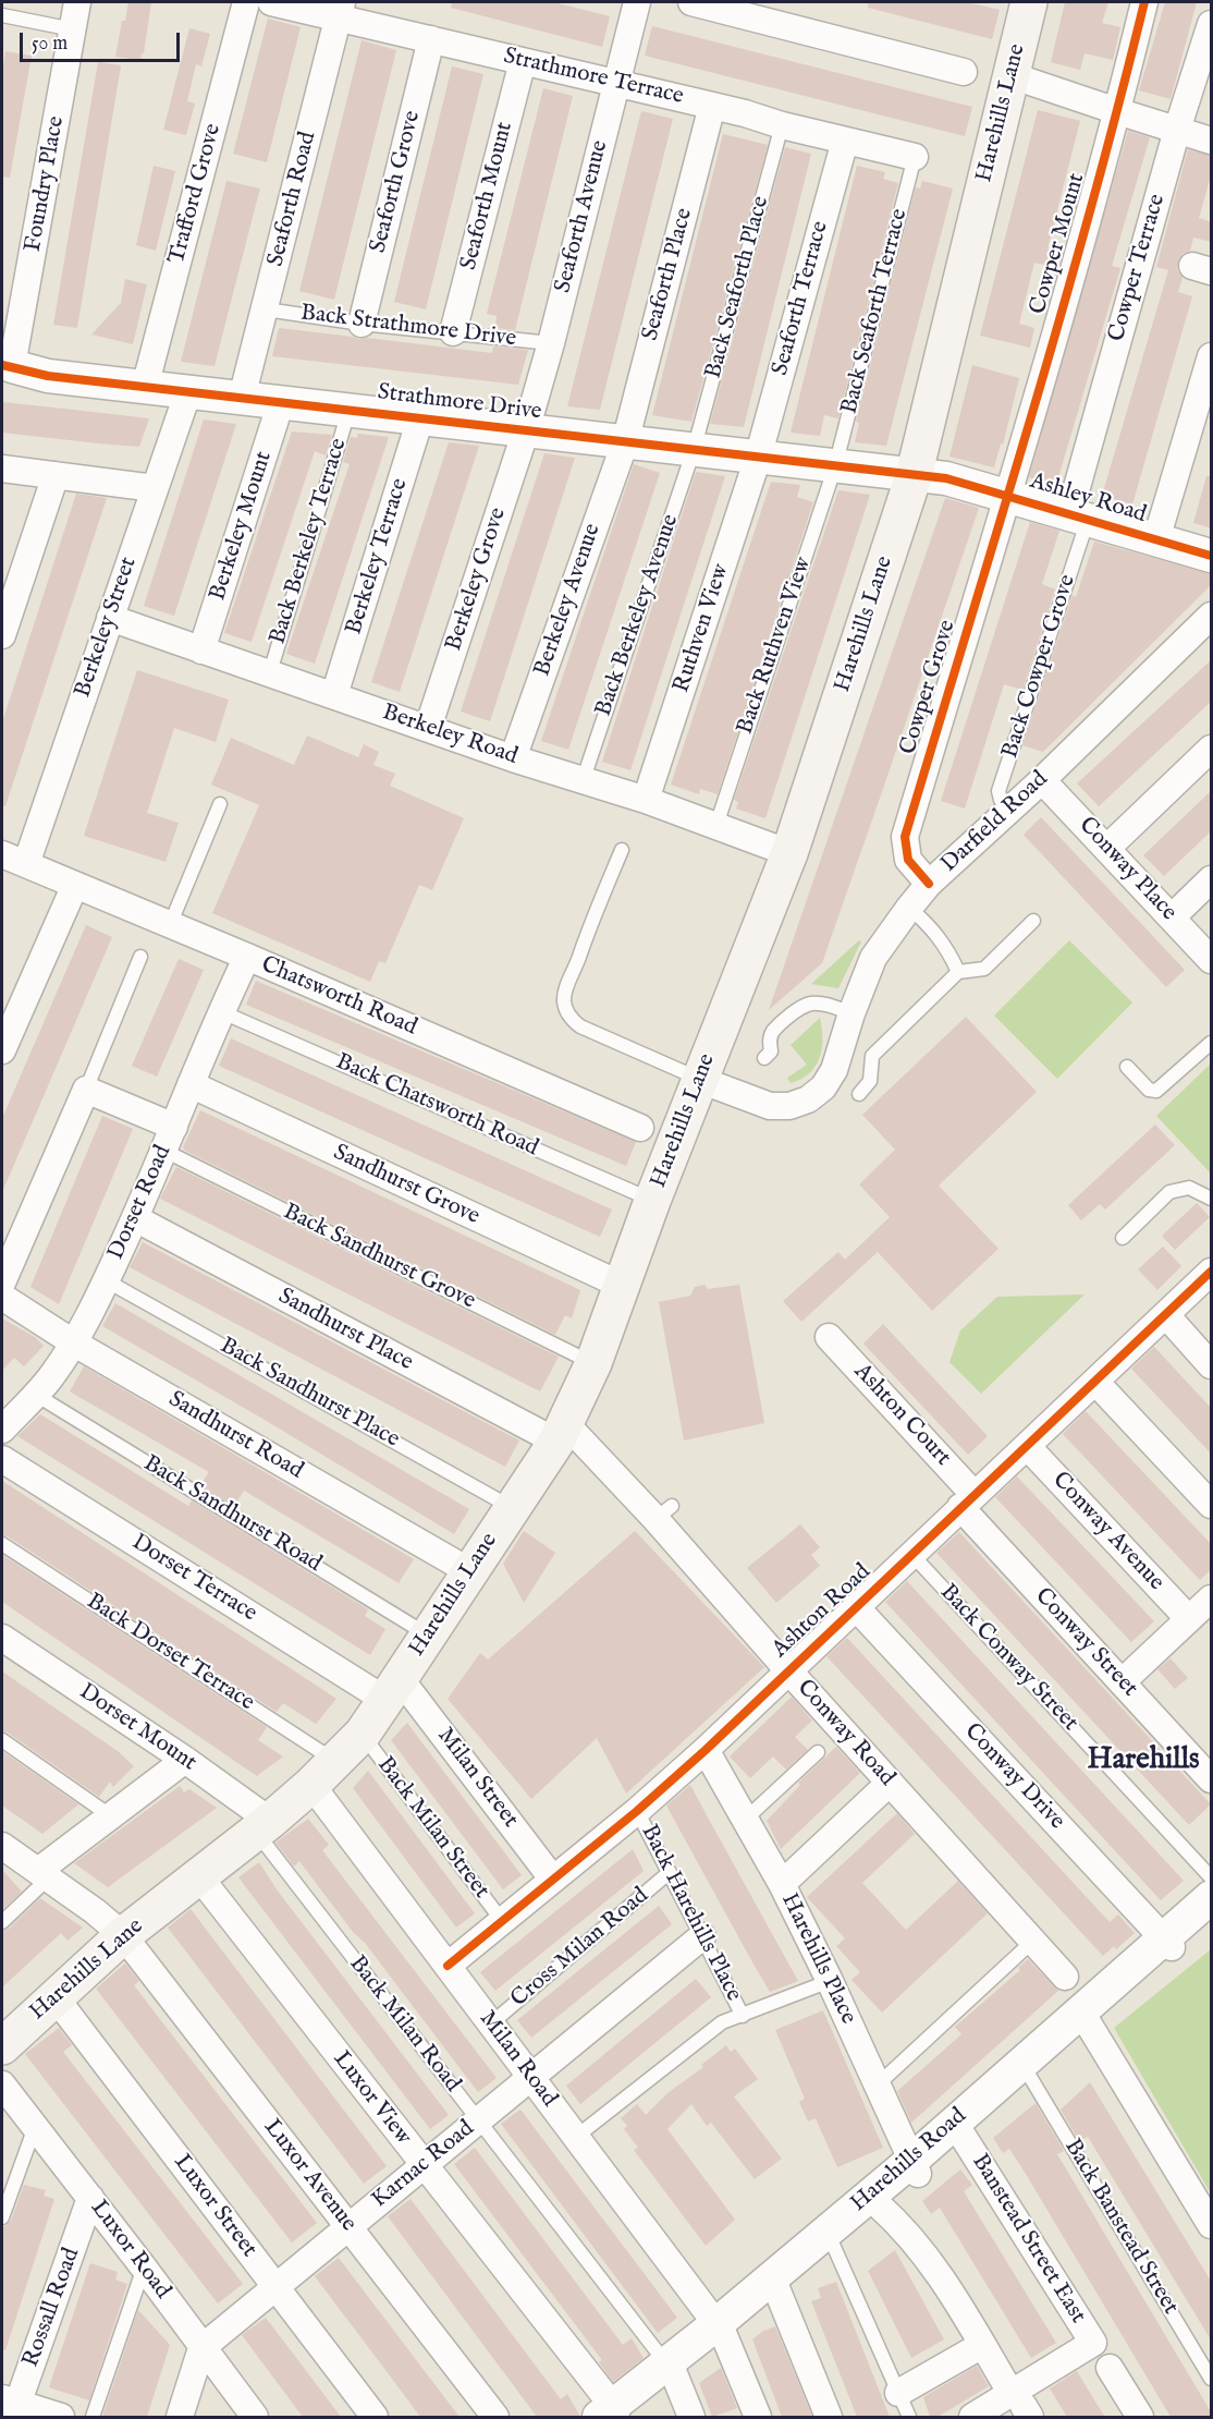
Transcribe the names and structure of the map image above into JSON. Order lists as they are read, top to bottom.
{
  "streets": {
    "main road": ["Harehills Lane"],
    "street": [
      "Strathmore Terrace",
      "Seaforth Grove",
      "Foundry Place",
      "Trafford Grove",
      "Seaforth Mount",
      "Seaforth Road",
      "Seaforth Avenue",
      "Cowper Mount",
      "Cowper Terrace",
      "Seaforth Place",
      "Seaforth Terrace",
      "Strathmore Drive",
      "Ashley Road",
      "Berkeley Mount",
      "Berkeley Terrace",
      "Berkeley Grove",
      "Berkeley Avenue",
      "Berkeley Street",
      "Ruthven View",
      "Cowper Grove",
      "Berkeley Road",
      "Darfield Road",
      "Conway Place",
      "Chatsworth Road",
      "Sandhurst Grove",
      "Dorset Road",
      "Sandhurst Place",
      "Ashton Court",
      "Sandhurst Road",
      "Conway Avenue",
      "Dorset Terrace",
      "Ashton Road",
      "Conway Street",
      "Dorset Mount",
      "Conway Road",
      "Conway Drive",
      "Milan Street",
      "Harehills Place",
      "Milan Road",
      "Luxor View",
      "Harehills Road",
      "Karnac Road",
      "Luxor Avenue",
      "Luxor Street",
      "Banstead Street East",
      "Luxor Road",
      "Rossall Road"
    ],
    "lane": [
      "Back Seaforth Place",
      "Back Seaforth Terrace",
      "Back Strathmore Drive",
      "Back Berkeley Terrace",
      "Back Berkeley Avenue",
      "Back Ruthven View",
      "Back Cowper Grove",
      "Back Chatsworth Road",
      "Back Sandhurst Grove",
      "Back Sandhurst Place",
      "Back Sandhurst Road",
      "Back Dorset Terrace",
      "Back Conway Street",
      "Back Milan Street",
      "Back Harehills Place",
      "Cross Milan Road",
      "Back Milan Road",
      "Back Banstead Street"
    ]
  },
  "crossings": [
    ["Strathmore Terrace", "Seaforth Grove"],
    ["Strathmore Terrace", "Seaforth Mount"],
    ["Strathmore Terrace", "Seaforth Road"],
    ["Strathmore Terrace", "Seaforth Avenue"],
    ["Strathmore Terrace", "Seaforth Place"],
    ["Strathmore Terrace", "Back Seaforth Place"],
    ["Strathmore Terrace", "Seaforth Terrace"],
    ["Strathmore Terrace", "Back Seaforth Terrace"],
    ["Harehills Lane", "Strathmore Drive"],
    ["Harehills Lane", "Ashley Road"],
    ["Harehills Lane", "Berkeley Road"],
    ["Harehills Lane", "Darfield Road"],
    ["Harehills Lane", "Back Chatsworth Road"],
    ["Harehills Lane", "Sandhurst Grove"],
    ["Harehills Lane", "Back Sandhurst Grove"],
    ["Harehills Lane", "Sandhurst Place"],
    ["Harehills Lane", "Back Sandhurst Place"],
    ["Harehills Lane", "Sandhurst Road"],
    ["Harehills Lane", "Back Sandhurst Road"],
    ["Harehills Lane", "Dorset Terrace"],
    ["Harehills Lane", "Back Dorset Terrace"],
    ["Harehills Lane", "Dorset Mount"],
    ["Harehills Lane", "Conway Road"],
    ["Harehills Lane", "Milan Street"],
    ["Harehills Lane", "Back Milan Street"],
    ["Harehills Lane", "Back Milan Road"],
    ["Harehills Lane", "Milan Road"],
    ["Harehills Lane", "Luxor View"],
    ["Harehills Lane", "Luxor Avenue"],
    ["Harehills Lane", "Luxor Street"],
    ["Seaforth Grove", "Back Strathmore Drive"],
    ["Foundry Place", "Strathmore Drive"],
    ["Trafford Grove", "Strathmore Drive"],
    ["Seaforth Mount", "Back Strathmore Drive"],
    ["Seaforth Road", "Back Strathmore Drive"],
    ["Seaforth Road", "Strathmore Drive"],
    ["Seaforth Avenue", "Back Strathmore Drive"],
    ["Seaforth Avenue", "Strathmore Drive"],
    ["Seaforth Avenue", "Berkeley Grove"],
    ["Cowper Mount", "Ashley Road"],
    ["Cowper Mount", "Cowper Grove"],
    ["Cowper Terrace", "Ashley Road"],
    ["Cowper Terrace", "Back Cowper Grove"],
    ["Seaforth Place", "Strathmore Drive"],
    ["Seaforth Place", "Berkeley Avenue"],
    ["Back Seaforth Place", "Strathmore Drive"],
    ["Back Seaforth Place", "Back Berkeley Avenue"],
    ["Seaforth Terrace", "Strathmore Drive"],
    ["Seaforth Terrace", "Ruthven View"],
    ["Back Seaforth Terrace", "Strathmore Drive"],
    ["Back Seaforth Terrace", "Back Ruthven View"],
    ["Strathmore Drive", "Ashley Road"],
    ["Strathmore Drive", "Berkeley Mount"],
    ["Strathmore Drive", "Back Berkeley Terrace"],
    ["Strathmore Drive", "Berkeley Terrace"],
    ["Strathmore Drive", "Berkeley Grove"],
    ["Strathmore Drive", "Berkeley Avenue"],
    ["Strathmore Drive", "Back Berkeley Avenue"],
    ["Strathmore Drive", "Berkeley Street"],
    ["Strathmore Drive", "Ruthven View"],
    ["Strathmore Drive", "Back Ruthven View"],
    ["Ashley Road", "Back Cowper Grove"],
    ["Ashley Road", "Cowper Grove"],
    ["Berkeley Mount", "Berkeley Road"],
    ["Back Berkeley Terrace", "Berkeley Road"],
    ["Berkeley Terrace", "Berkeley Road"],
    ["Berkeley Grove", "Berkeley Road"],
    ["Berkeley Avenue", "Berkeley Road"],
    ["Back Berkeley Avenue", "Berkeley Road"],
    ["Berkeley Street", "Berkeley Road"],
    ["Berkeley Street", "Chatsworth Road"],
    ["Ruthven View", "Berkeley Road"],
    ["Back Ruthven View", "Berkeley Road"],
    ["Back Cowper Grove", "Darfield Road"],
    ["Cowper Grove", "Darfield Road"],
    ["Darfield Road", "Conway Place"],
    ["Chatsworth Road", "Dorset Road"],
    ["Back Chatsworth Road", "Dorset Road"],
    ["Sandhurst Grove", "Dorset Road"],
    ["Dorset Road", "Back Sandhurst Grove"],
    ["Dorset Road", "Sandhurst Place"],
    ["Dorset Road", "Back Sandhurst Place"],
    ["Dorset Road", "Sandhurst Road"],
    ["Dorset Road", "Back Sandhurst Road"],
    ["Sandhurst Place", "Conway Road"],
    ["Ashton Court", "Ashton Road"],
    ["Ashton Court", "Conway Street"],
    ["Conway Avenue", "Ashton Road"],
    ["Dorset Terrace", "Milan Street"],
    ["Ashton Road", "Conway Street"],
    ["Ashton Road", "Back Conway Street"],
    ["Ashton Road", "Conway Road"],
    ["Ashton Road", "Conway Drive"],
    ["Ashton Road", "Milan Street"],
    ["Ashton Road", "Back Milan Street"],
    ["Ashton Road", "Back Harehills Place"],
    ["Ashton Road", "Harehills Place"],
    ["Ashton Road", "Milan Road"],
    ["Back Dorset Terrace", "Milan Road"],
    ["Dorset Mount", "Back Milan Road"],
    ["Conway Drive", "Harehills Road"],
    ["Back Harehills Place", "Cross Milan Road"],
    ["Back Harehills Place", "Karnac Road"],
    ["Cross Milan Road", "Milan Road"],
    ["Harehills Place", "Harehills Road"],
    ["Back Milan Road", "Harehills Road"],
    ["Back Milan Road", "Karnac Road"],
    ["Milan Road", "Harehills Road"],
    ["Milan Road", "Karnac Road"],
    ["Luxor View", "Harehills Road"],
    ["Luxor View", "Karnac Road"],
    ["Harehills Road", "Back Banstead Street"],
    ["Harehills Road", "Banstead Street East"],
    ["Karnac Road", "Luxor Avenue"],
    ["Karnac Road", "Luxor Street"],
    ["Karnac Road", "Luxor Road"],
    ["Luxor Road", "Rossall Road"]
  ],
  "districts": ["Harehills"],
  "scale_bar": "50 m"
}
